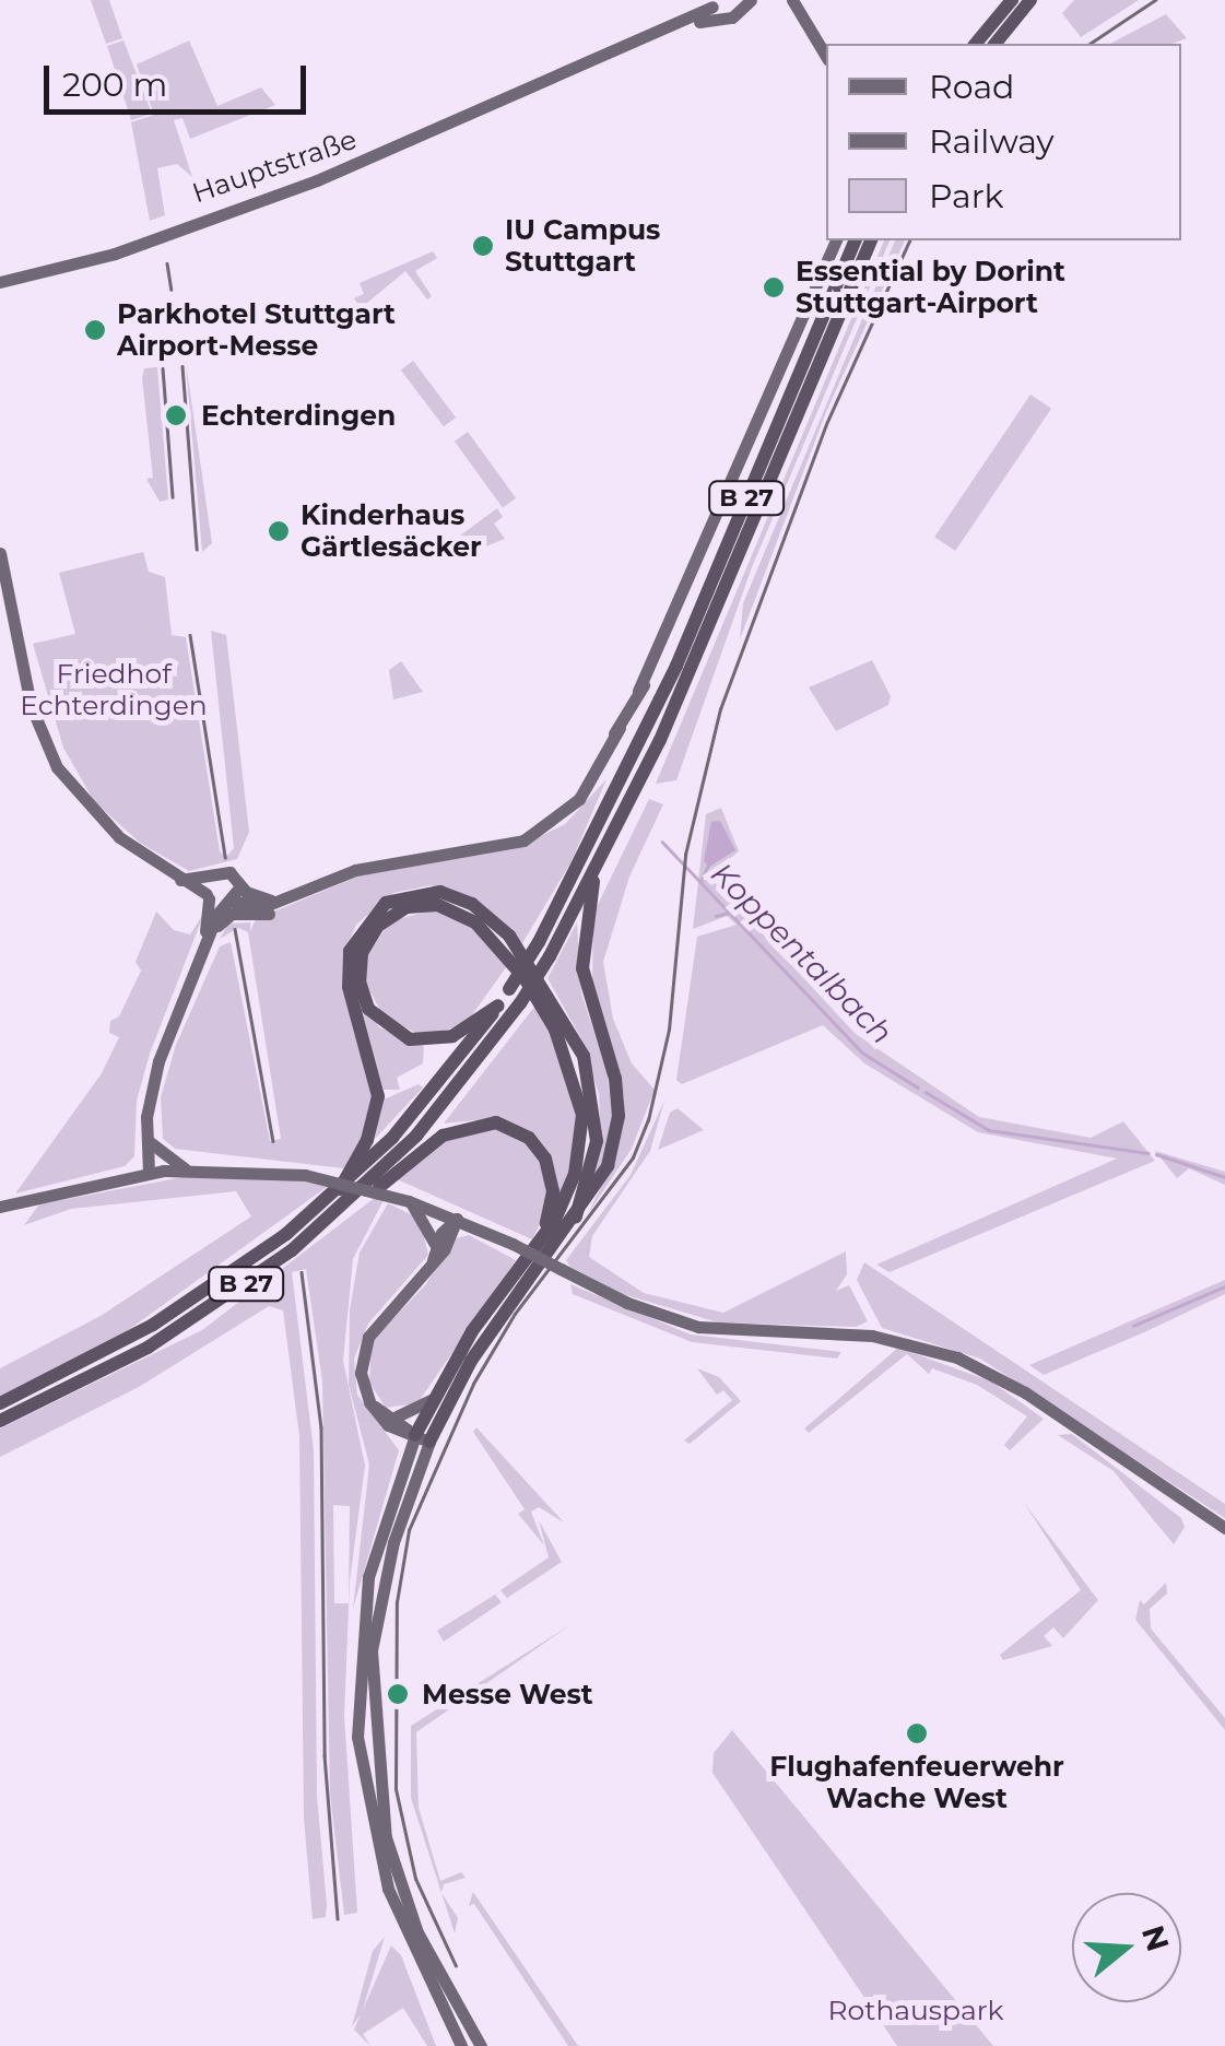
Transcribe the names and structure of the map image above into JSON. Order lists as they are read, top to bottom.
{
  "streets": {
    "highway": ["B 27"],
    "main road": ["Hauptstraße"]
  },
  "water": ["Koppentalbach"],
  "parks": ["Friedhof Echterdingen", "Rothauspark"],
  "places": [
    "IU Campus Stuttgart",
    "Essential by Dorint Stuttgart-Airport",
    "Parkhotel Stuttgart Airport-Messe",
    "Echterdingen",
    "Kinderhaus Gärtlesäcker",
    "Messe West",
    "Flughafenfeuerwehr Wache West"
  ],
  "legend": ["Road", "Railway", "Park"],
  "scale_bar": "200 m",
  "north": "right"
}
